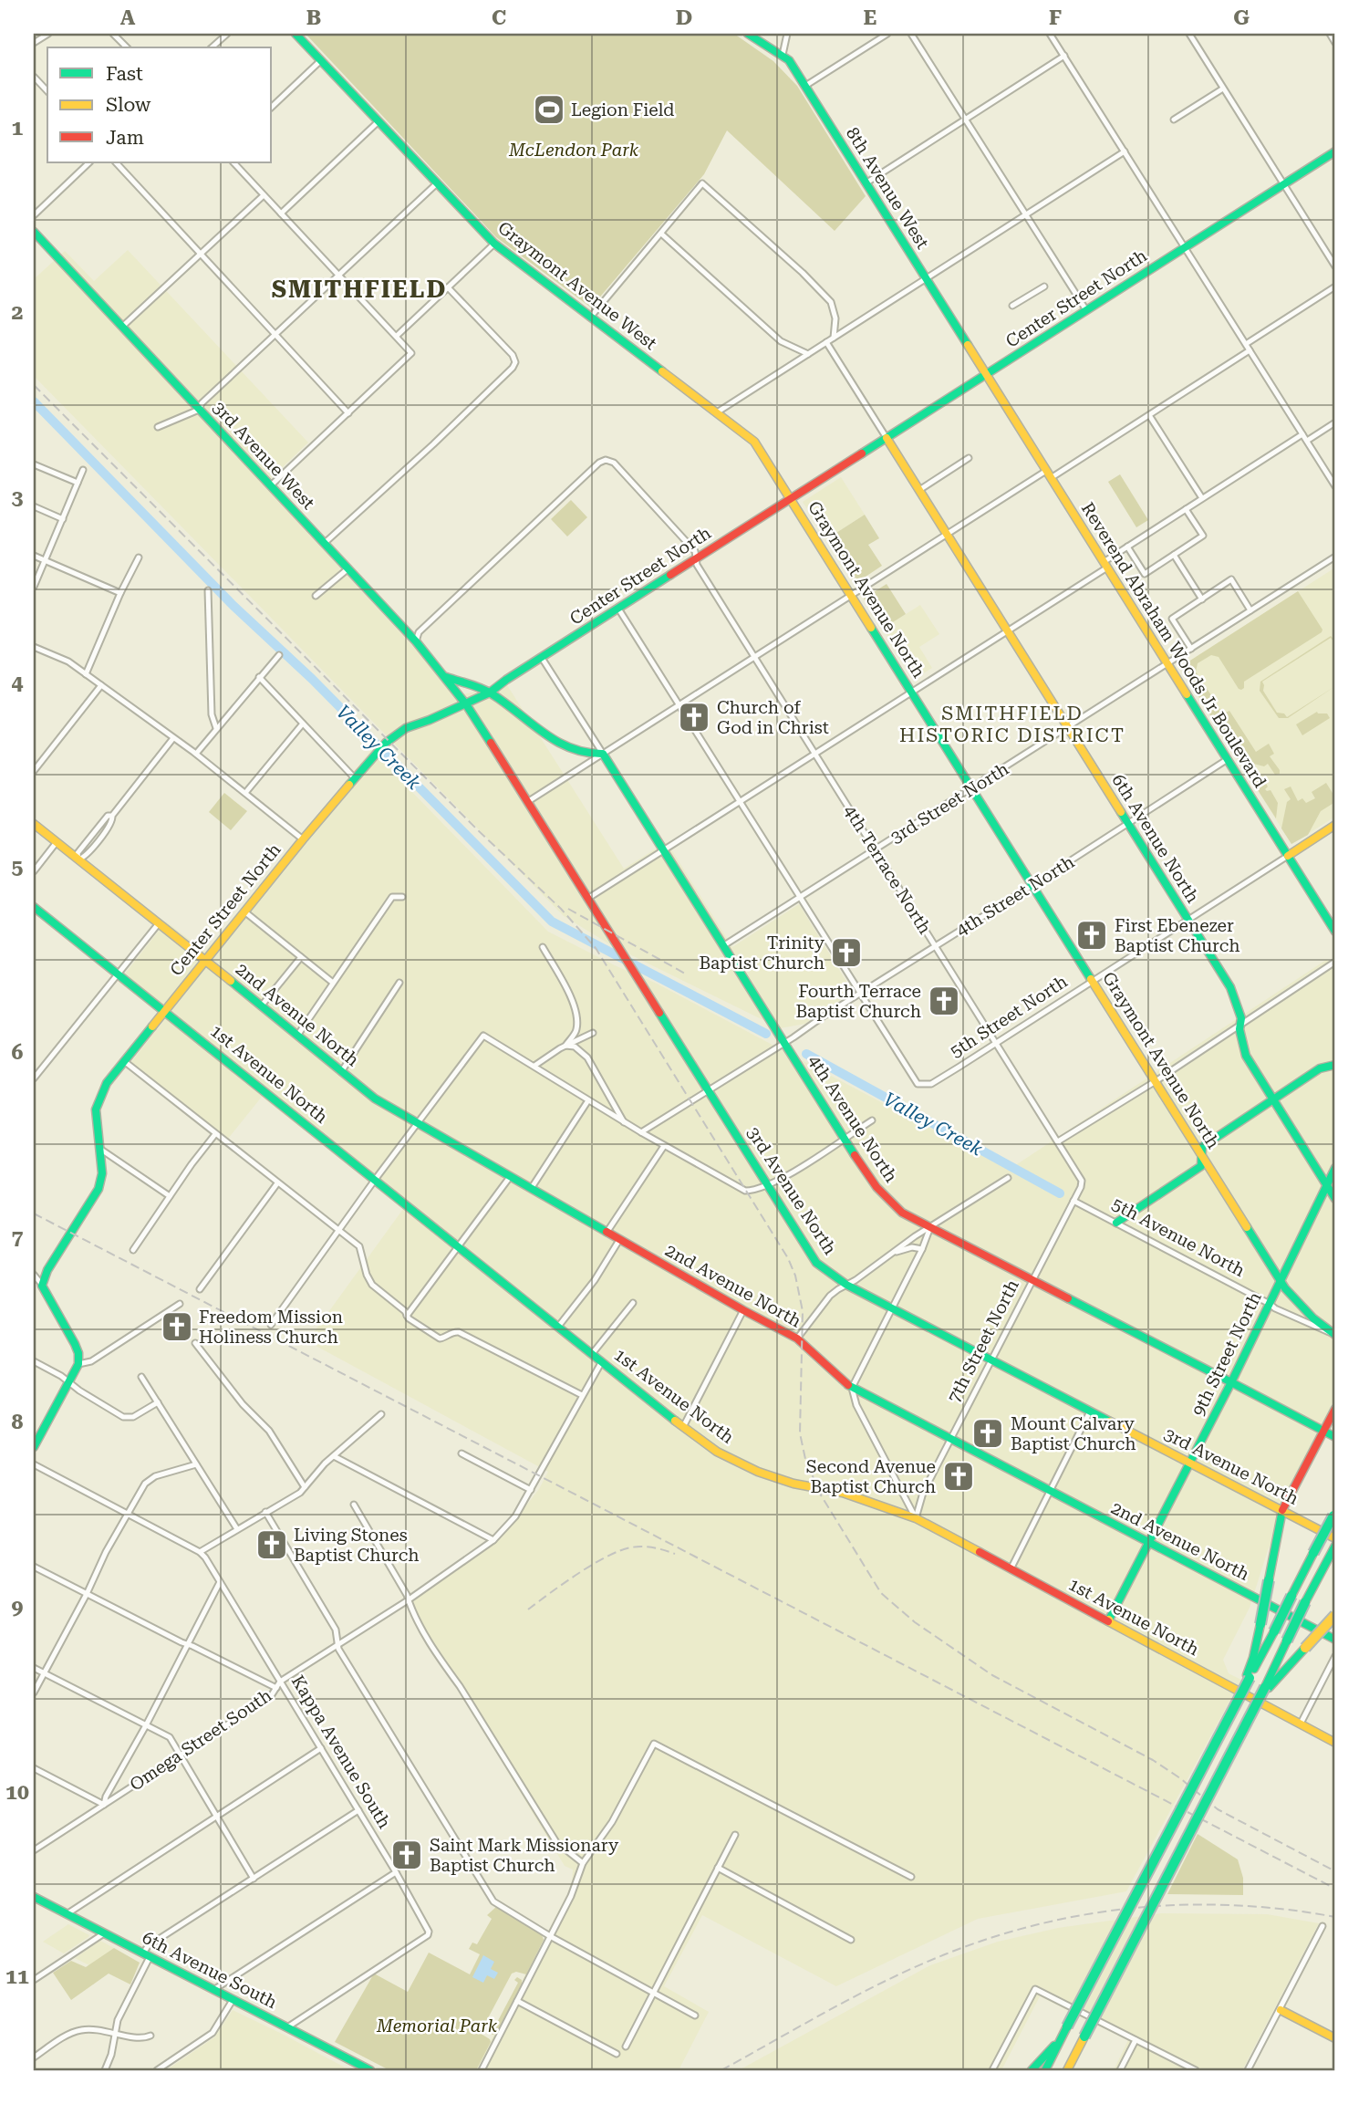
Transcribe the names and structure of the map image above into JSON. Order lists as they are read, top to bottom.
{
  "streets": {
    "main road": [
      "8th Avenue West",
      "Graymont Avenue West",
      "Center Street North",
      "3rd Avenue West",
      "Graymont Avenue North",
      "Reverend Abraham Woods Jr Boulevard",
      "6th Avenue North",
      "2nd Avenue North",
      "5th Street North",
      "1st Avenue North",
      "4th Avenue North",
      "3rd Avenue North",
      "9th Street North",
      "6th Avenue South"
    ],
    "street": [
      "3rd Street North",
      "4th Terrace North",
      "4th Street North",
      "5th Avenue North",
      "7th Street North",
      "Omega Street South",
      "Kappa Avenue South"
    ]
  },
  "crossings": [
    ["8th Avenue West", "Center Street North"],
    ["8th Avenue West", "Reverend Abraham Woods Jr Boulevard"],
    ["Graymont Avenue West", "Center Street North"],
    ["Graymont Avenue West", "Graymont Avenue North"],
    ["Center Street North", "3rd Avenue West"],
    ["Center Street North", "Graymont Avenue North"],
    ["Center Street North", "Reverend Abraham Woods Jr Boulevard"],
    ["Center Street North", "6th Avenue North"],
    ["Center Street North", "4th Terrace North"],
    ["Center Street North", "2nd Avenue North"],
    ["Center Street North", "1st Avenue North"],
    ["Center Street North", "4th Avenue North"],
    ["Center Street North", "3rd Avenue North"],
    ["3rd Avenue West", "4th Terrace North"],
    ["3rd Avenue West", "3rd Avenue North"],
    ["Graymont Avenue North", "3rd Street North"],
    ["Graymont Avenue North", "4th Street North"],
    ["Graymont Avenue North", "5th Street North"],
    ["Graymont Avenue North", "5th Avenue North"],
    ["Graymont Avenue North", "9th Street North"],
    ["Reverend Abraham Woods Jr Boulevard", "3rd Street North"],
    ["Reverend Abraham Woods Jr Boulevard", "4th Street North"],
    ["Reverend Abraham Woods Jr Boulevard", "5th Street North"],
    ["3rd Street North", "6th Avenue North"],
    ["3rd Street North", "4th Terrace North"],
    ["3rd Street North", "4th Avenue North"],
    ["6th Avenue North", "4th Street North"],
    ["6th Avenue North", "5th Street North"],
    ["6th Avenue North", "9th Street North"],
    ["4th Terrace North", "4th Street North"],
    ["4th Terrace North", "5th Street North"],
    ["4th Terrace North", "7th Street North"],
    ["4th Street North", "5th Street North"],
    ["4th Street North", "4th Avenue North"],
    ["4th Street North", "3rd Avenue North"],
    ["2nd Avenue North", "7th Street North"],
    ["2nd Avenue North", "9th Street North"],
    ["1st Avenue North", "7th Street North"],
    ["1st Avenue North", "9th Street North"],
    ["1st Avenue North", "Omega Street South"],
    ["4th Avenue North", "7th Street North"],
    ["4th Avenue North", "9th Street North"],
    ["3rd Avenue North", "7th Street North"],
    ["3rd Avenue North", "9th Street North"],
    ["5th Avenue North", "7th Street North"],
    ["5th Avenue North", "9th Street North"],
    ["Omega Street South", "Kappa Avenue South"],
    ["Kappa Avenue South", "6th Avenue South"]
  ],
  "districts": ["SMITHFIELD", "SMITHFIELD HISTORIC DISTRICT"],
  "water": ["Valley Creek"],
  "parks": ["McLendon Park", "Memorial Park"],
  "places": {
    "sports": ["Legion Field"],
    "church": [
      "Church of God in Christ",
      "First Ebenezer Baptist Church",
      "Trinity Baptist Church",
      "Fourth Terrace Baptist Church",
      "Freedom Mission Holiness Church",
      "Mount Calvary Baptist Church",
      "Second Avenue Baptist Church",
      "Living Stones Baptist Church",
      "Saint Mark Missionary Baptist Church"
    ]
  },
  "legend": ["Fast", "Slow", "Jam"],
  "grid": {
    "columns": [
      "A",
      "B",
      "C",
      "D",
      "E",
      "F",
      "G"
    ],
    "rows": [
      "1",
      "2",
      "3",
      "4",
      "5",
      "6",
      "7",
      "8",
      "9",
      "10",
      "11"
    ]
  }
}
